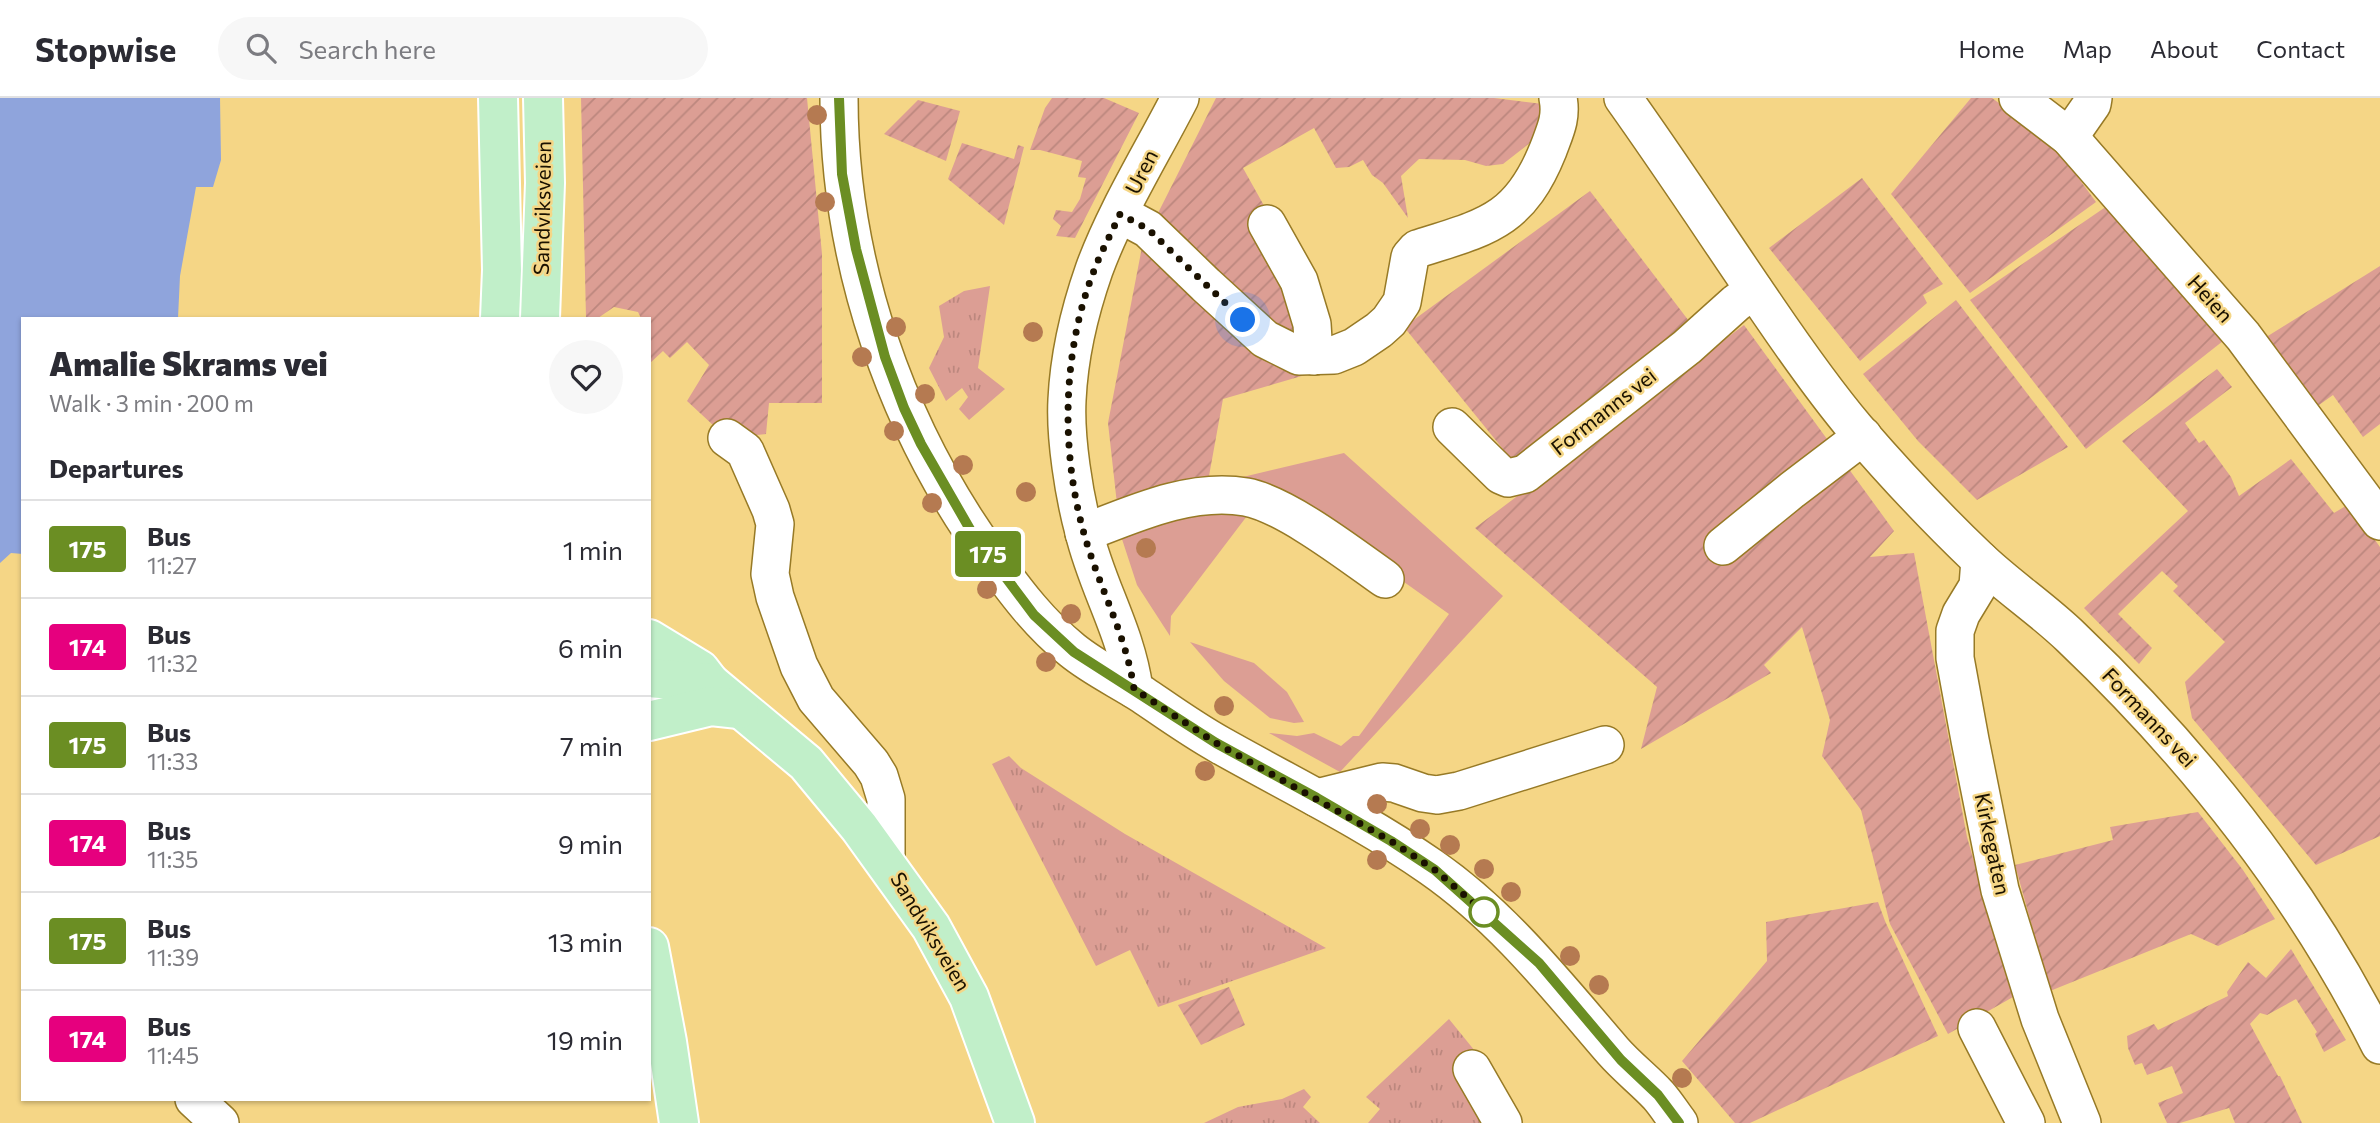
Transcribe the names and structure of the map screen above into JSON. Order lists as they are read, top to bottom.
{
  "streets": {
    "main road": ["Sandviksveien"],
    "street": [
      "Uren",
      "Heien",
      "Formanns vei",
      "Kirkegaten"
    ]
  },
  "crossings": [
    ["Formanns vei", "Kirkegaten"]
  ],
  "lines": ["bus line 175"],
  "page": {
    "header": "Stopwise",
    "search": "Search here",
    "nav": [
      "Home",
      "Map",
      "About",
      "Contact"
    ],
    "on_map": "175",
    "heading": [
      ["Amalie Skrams vei", "Walk · 3 min · 200 m"],
      "Departures"
    ],
    "list": [
      {
        "mark": "175",
        "name": "Bus",
        "note": "11:27",
        "value": "1 min"
      },
      {
        "mark": "174",
        "name": "Bus",
        "note": "11:32",
        "value": "6 min"
      },
      {
        "mark": "175",
        "name": "Bus",
        "note": "11:33",
        "value": "7 min"
      },
      {
        "mark": "174",
        "name": "Bus",
        "note": "11:35",
        "value": "9 min"
      },
      {
        "mark": "175",
        "name": "Bus",
        "note": "11:39",
        "value": "13 min"
      },
      {
        "mark": "174",
        "name": "Bus",
        "note": "11:45",
        "value": "19 min"
      }
    ]
  }
}
